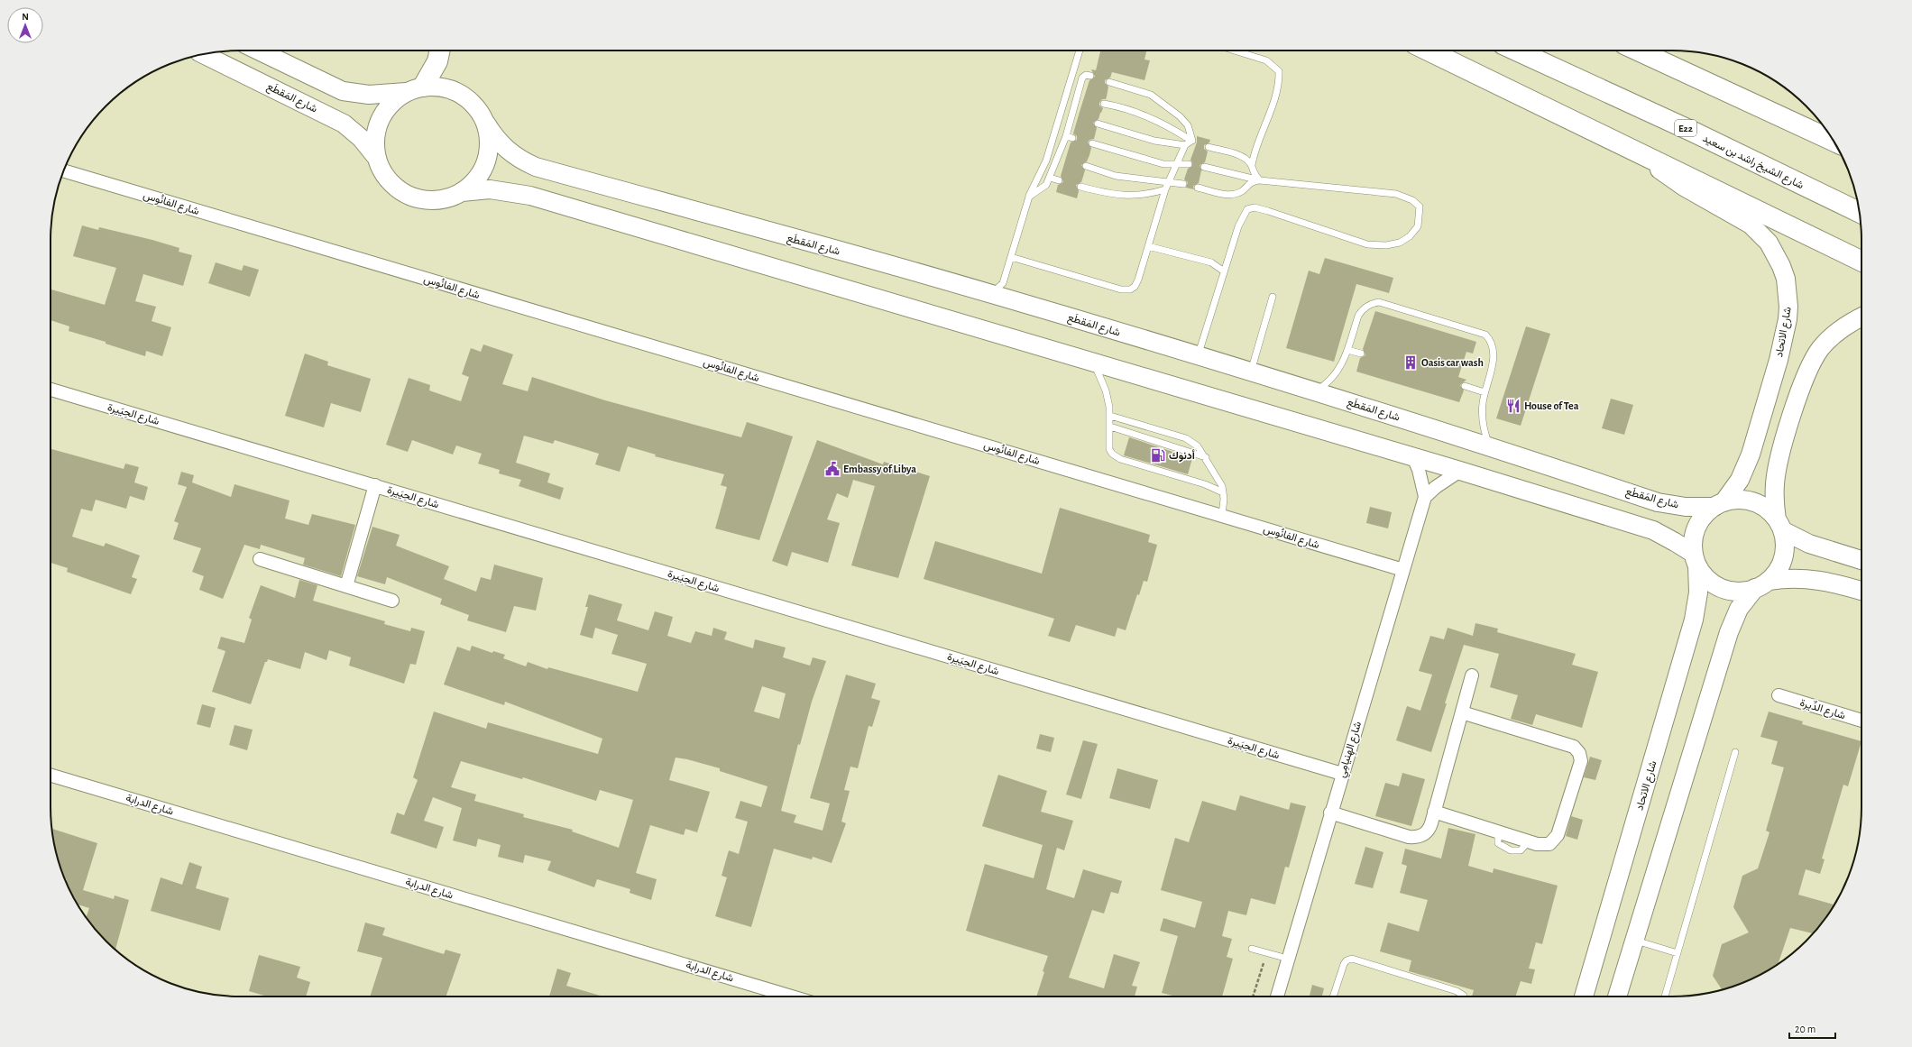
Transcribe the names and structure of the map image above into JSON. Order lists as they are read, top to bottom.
{
  "streets": {
    "highway": ["E22", "شارع الشيخ راشد بن سعيد"],
    "street": [
      "شارع المَقطَع",
      "شارع الفانُوس",
      "شارع الاتحاد",
      "شارع الحِيَيرة",
      "شارع الدِّيرة",
      "شارع الهِنيامِي",
      "شارع الدرابة"
    ]
  },
  "crossings": [
    ["شارع المَقطَع", "شارع الاتحاد"],
    ["شارع الفانُوس", "شارع الهِنيامِي"],
    ["شارع الحِيَيرة", "شارع الهِنيامِي"]
  ],
  "places": {
    "building": ["Oasis car wash"],
    "restaurant": ["House of Tea"],
    "fuel station": ["أدنوك"],
    "public building": ["Embassy of Libya"]
  },
  "scale_bar": "20 m",
  "north": "top"
}
